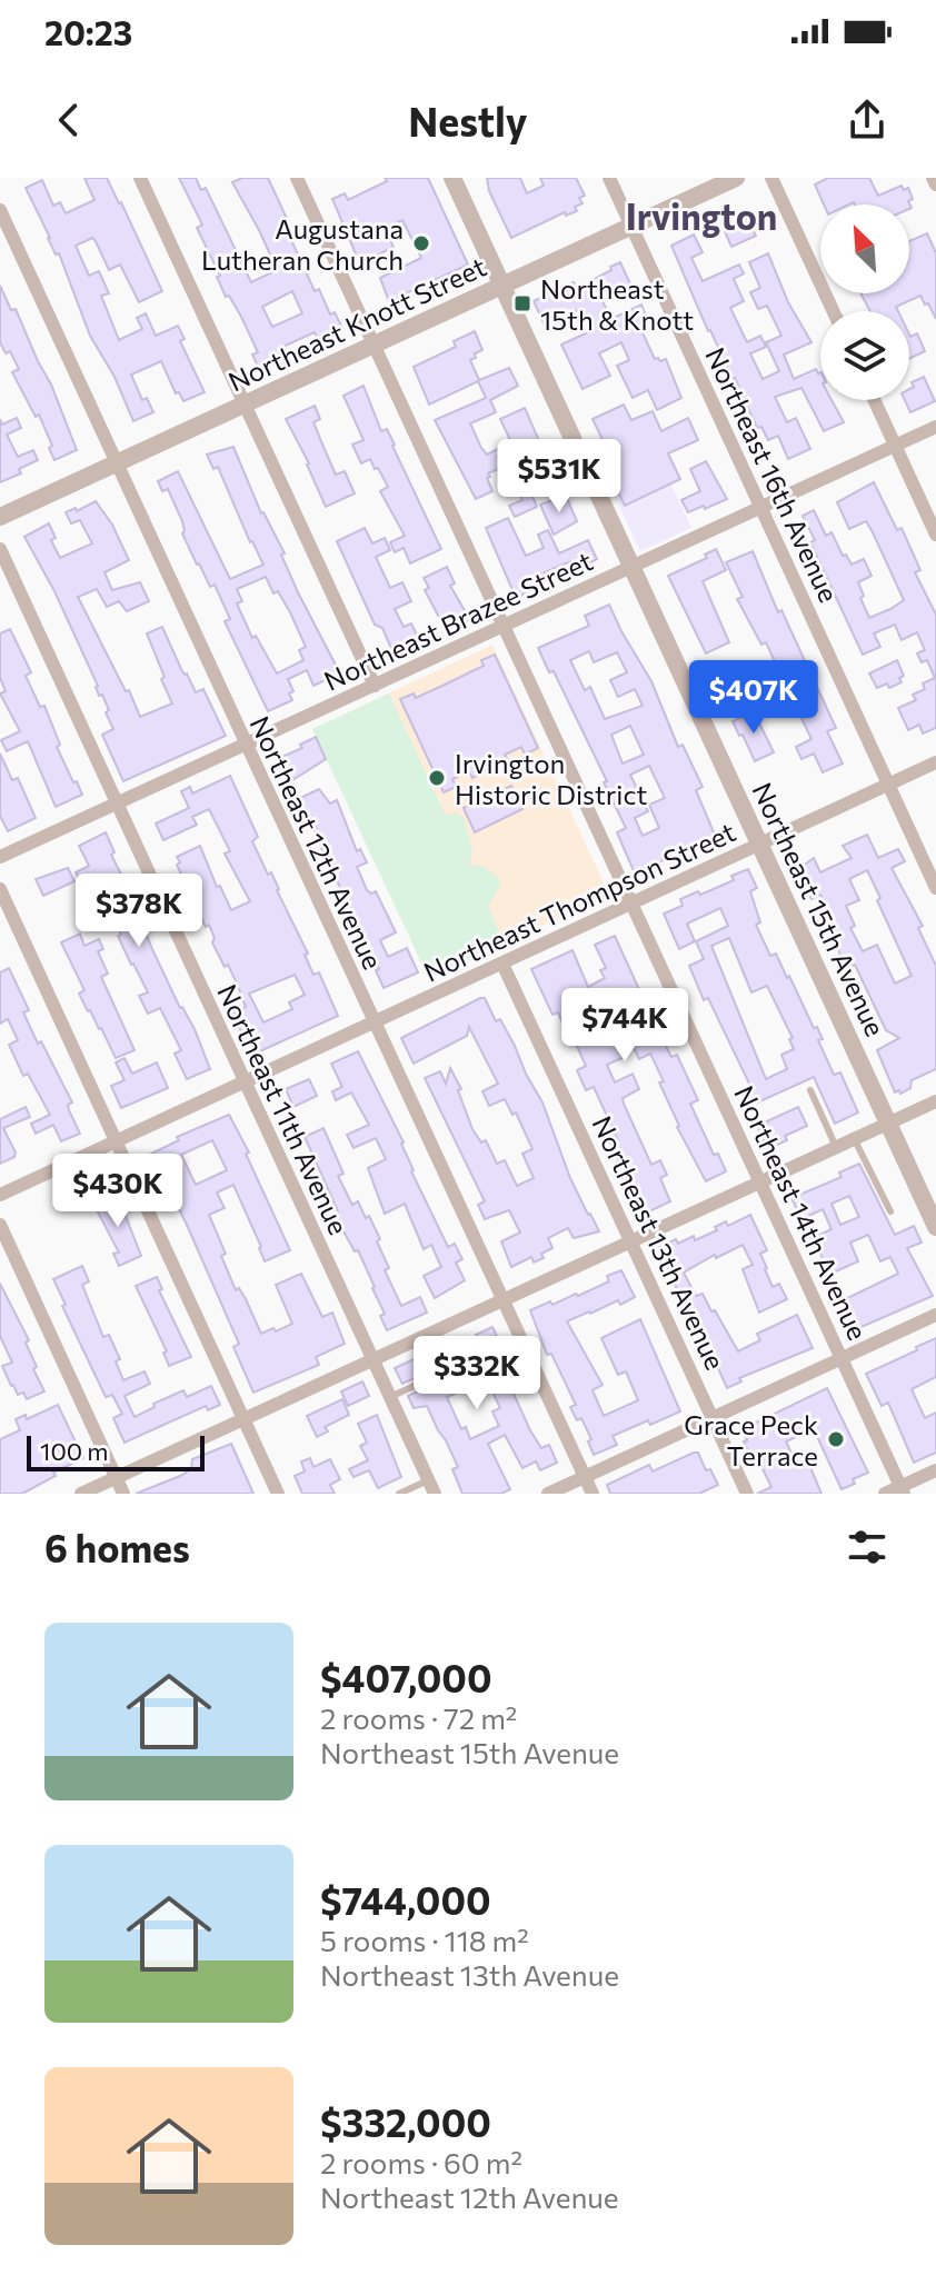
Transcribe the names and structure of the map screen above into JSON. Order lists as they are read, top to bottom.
{
  "streets": {
    "street": [
      "Northeast Knott Street",
      "Northeast 16th Avenue",
      "Northeast Brazee Street",
      "Northeast 12th Avenue",
      "Northeast Thompson Street",
      "Northeast 15th Avenue",
      "Northeast 11th Avenue",
      "Northeast 14th Avenue",
      "Northeast 13th Avenue"
    ]
  },
  "crossings": [
    ["Northeast Knott Street", "Northeast 16th Avenue"],
    ["Northeast Knott Street", "Northeast 12th Avenue"],
    ["Northeast Knott Street", "Northeast 15th Avenue"],
    ["Northeast Knott Street", "Northeast 14th Avenue"],
    ["Northeast 16th Avenue", "Northeast Brazee Street"],
    ["Northeast 16th Avenue", "Northeast Thompson Street"],
    ["Northeast Brazee Street", "Northeast 12th Avenue"],
    ["Northeast Brazee Street", "Northeast 15th Avenue"],
    ["Northeast Brazee Street", "Northeast 11th Avenue"],
    ["Northeast Brazee Street", "Northeast 14th Avenue"],
    ["Northeast 12th Avenue", "Northeast Thompson Street"],
    ["Northeast Thompson Street", "Northeast 15th Avenue"],
    ["Northeast Thompson Street", "Northeast 11th Avenue"],
    ["Northeast Thompson Street", "Northeast 14th Avenue"],
    ["Northeast Thompson Street", "Northeast 13th Avenue"]
  ],
  "districts": ["Irvington"],
  "places": {
    "other": ["Augustana Lutheran Church", "Irvington Historic District", "Grace Peck Terrace"],
    "transit": ["Northeast 15th & Knott"]
  },
  "scale_bar": "100 m",
  "north": "top left",
  "page": {
    "status": "20:23",
    "header": "Nestly",
    "price": [
      "$531K",
      "$407K",
      "$378K",
      "$744K",
      "$430K",
      "$332K"
    ],
    "scale": "100 m",
    "heading": "6 homes",
    "list": [
      {
        "name": "$407,000",
        "note": "2 rooms · 72 m² · Northeast 15th Avenue"
      },
      {
        "name": "$744,000",
        "note": "5 rooms · 118 m² · Northeast 13th Avenue"
      },
      {
        "name": "$332,000",
        "note": "2 rooms · 60 m² · Northeast 12th Avenue"
      }
    ]
  }
}
